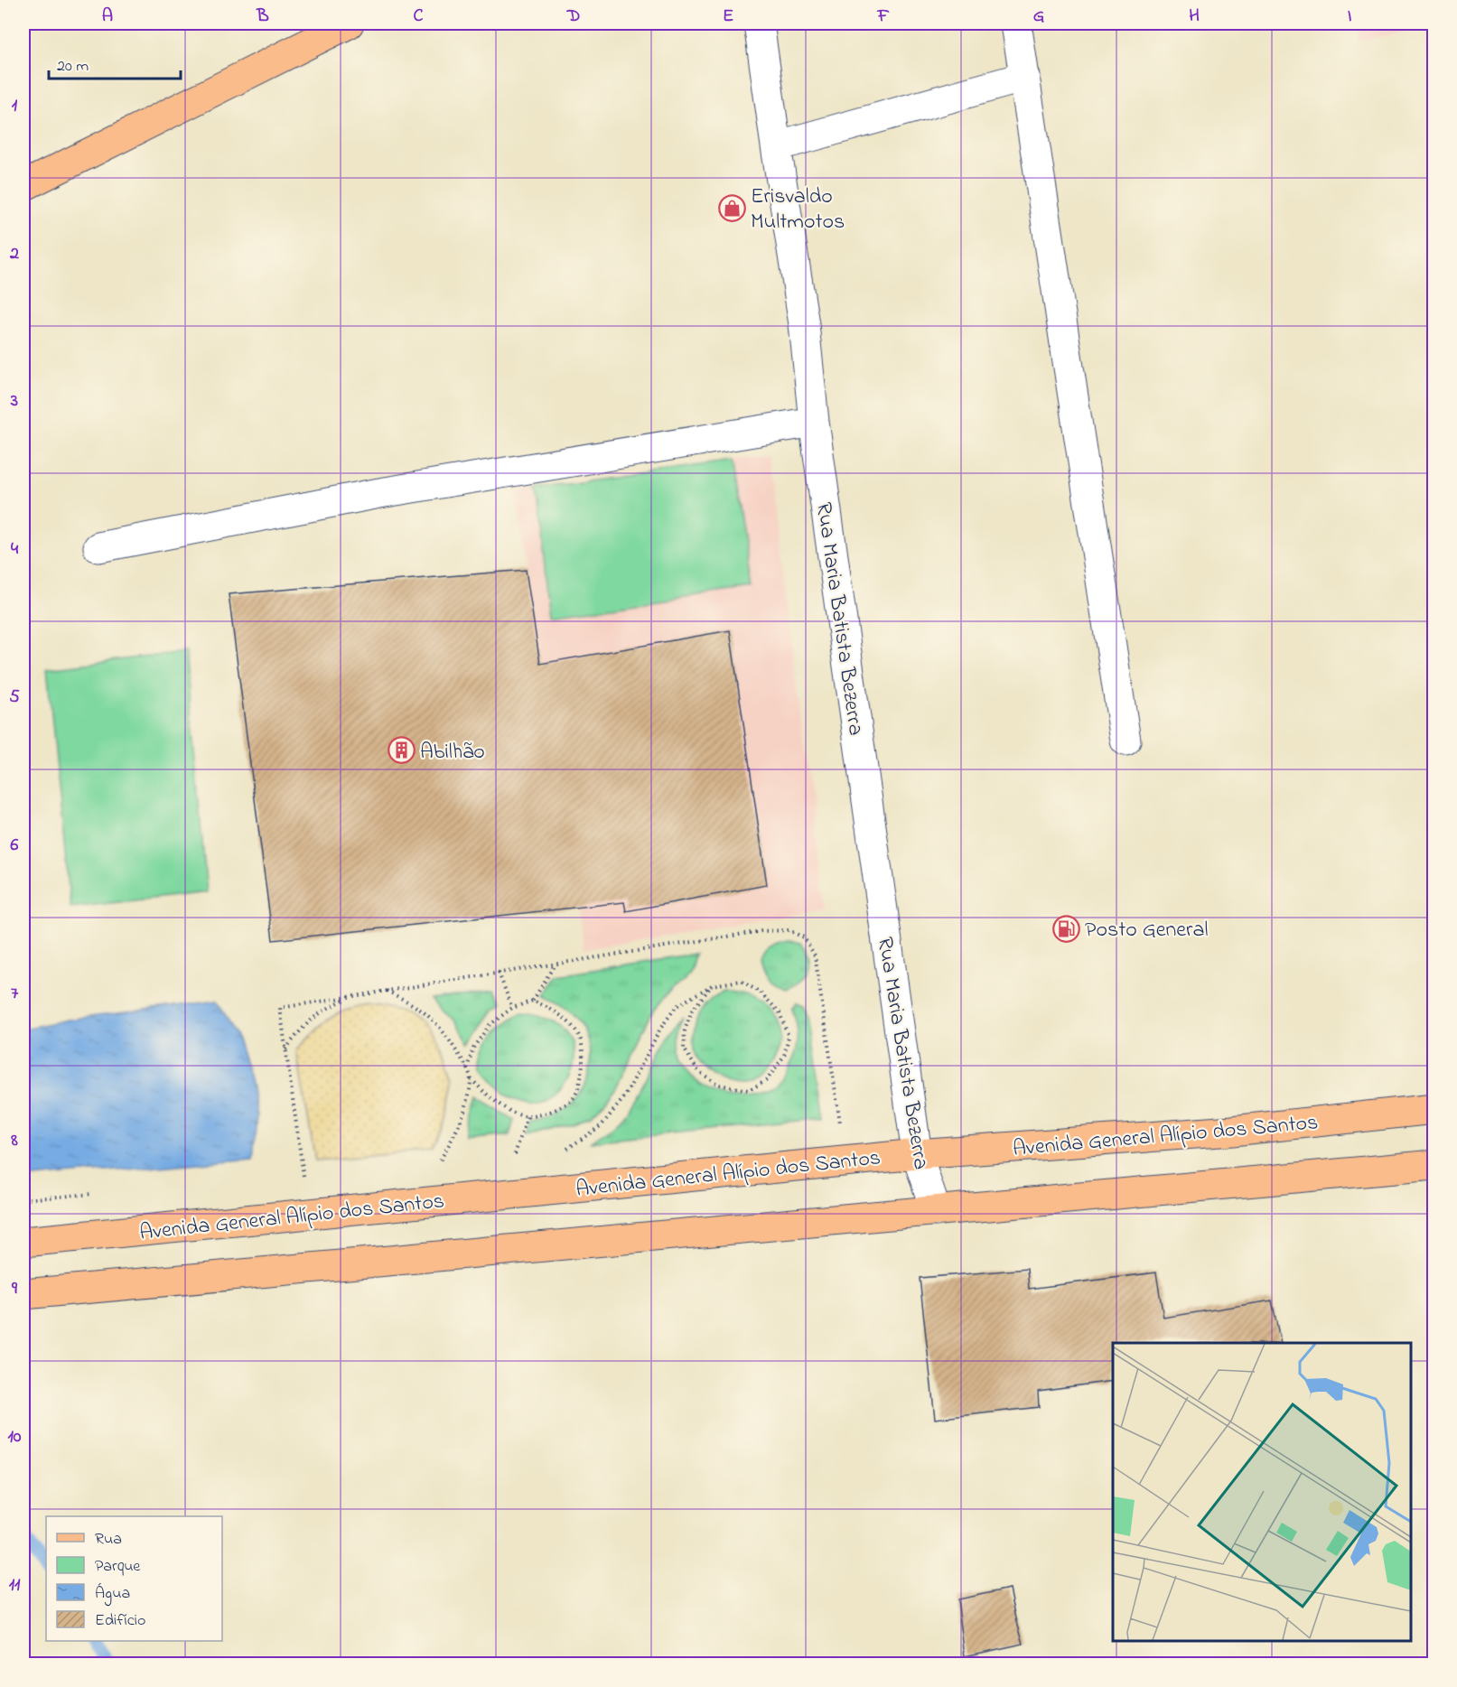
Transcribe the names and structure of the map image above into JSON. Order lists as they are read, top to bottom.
{
  "streets": {
    "main road": ["Avenida General Alípio dos Santos"],
    "street": ["Rua Maria Batista Bezerra"]
  },
  "crossings": [
    ["Rua Maria Batista Bezerra", "Avenida General Alípio dos Santos"]
  ],
  "places": {
    "shop": ["Erisvaldo Multmotos"],
    "building": ["Abilhão"],
    "fuel station": ["Posto General"]
  },
  "legend": [
    "Rua",
    "Parque",
    "Água",
    "Edifício"
  ],
  "scale_bar": "20 m",
  "grid": {
    "columns": [
      "A",
      "B",
      "C",
      "D",
      "E",
      "F",
      "G",
      "H",
      "I"
    ],
    "rows": [
      "1",
      "2",
      "3",
      "4",
      "5",
      "6",
      "7",
      "8",
      "9",
      "10",
      "11"
    ]
  }
}
